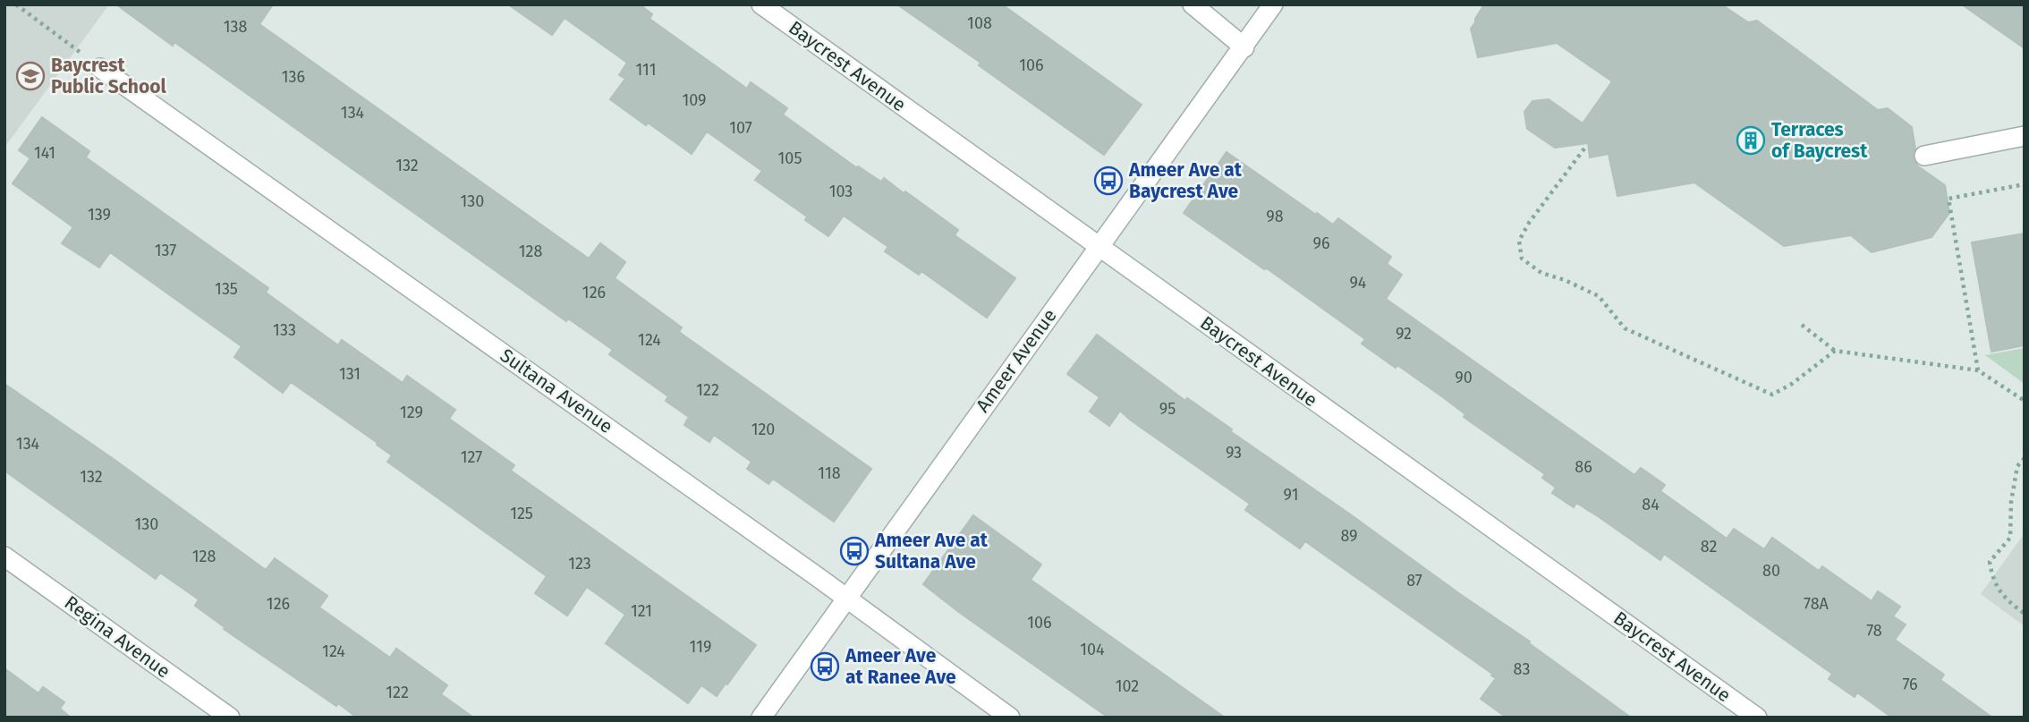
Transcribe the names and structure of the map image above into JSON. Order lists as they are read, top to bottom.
{
  "streets": {
    "street": [
      "Baycrest Avenue",
      "Ameer Avenue",
      "Sultana Avenue",
      "Regina Avenue"
    ]
  },
  "crossings": [
    ["Baycrest Avenue", "Ameer Avenue"],
    ["Ameer Avenue", "Sultana Avenue"]
  ],
  "places": {
    "school or university": ["Baycrest Public School"],
    "building": ["Terraces of Baycrest"],
    "bus stop": ["Ameer Ave at Baycrest Ave", "Ameer Ave at Sultana Ave", "Ameer Ave at Ranee Ave"]
  },
  "house_numbers": [
    "108",
    "138",
    "106",
    "111",
    "136",
    "109",
    "134",
    "107",
    "141",
    "105",
    "132",
    "103",
    "130",
    "139",
    "98",
    "96",
    "137",
    "128",
    "94",
    "135",
    "126",
    "133",
    "92",
    "124",
    "131",
    "90",
    "122",
    "95",
    "129",
    "120",
    "134",
    "93",
    "127",
    "86",
    "118",
    "132",
    "91",
    "84",
    "125",
    "130",
    "89",
    "82",
    "128",
    "123",
    "80",
    "87",
    "126",
    "78A",
    "121",
    "106",
    "78",
    "119",
    "104",
    "124",
    "83",
    "76",
    "102",
    "122"
  ]
}
